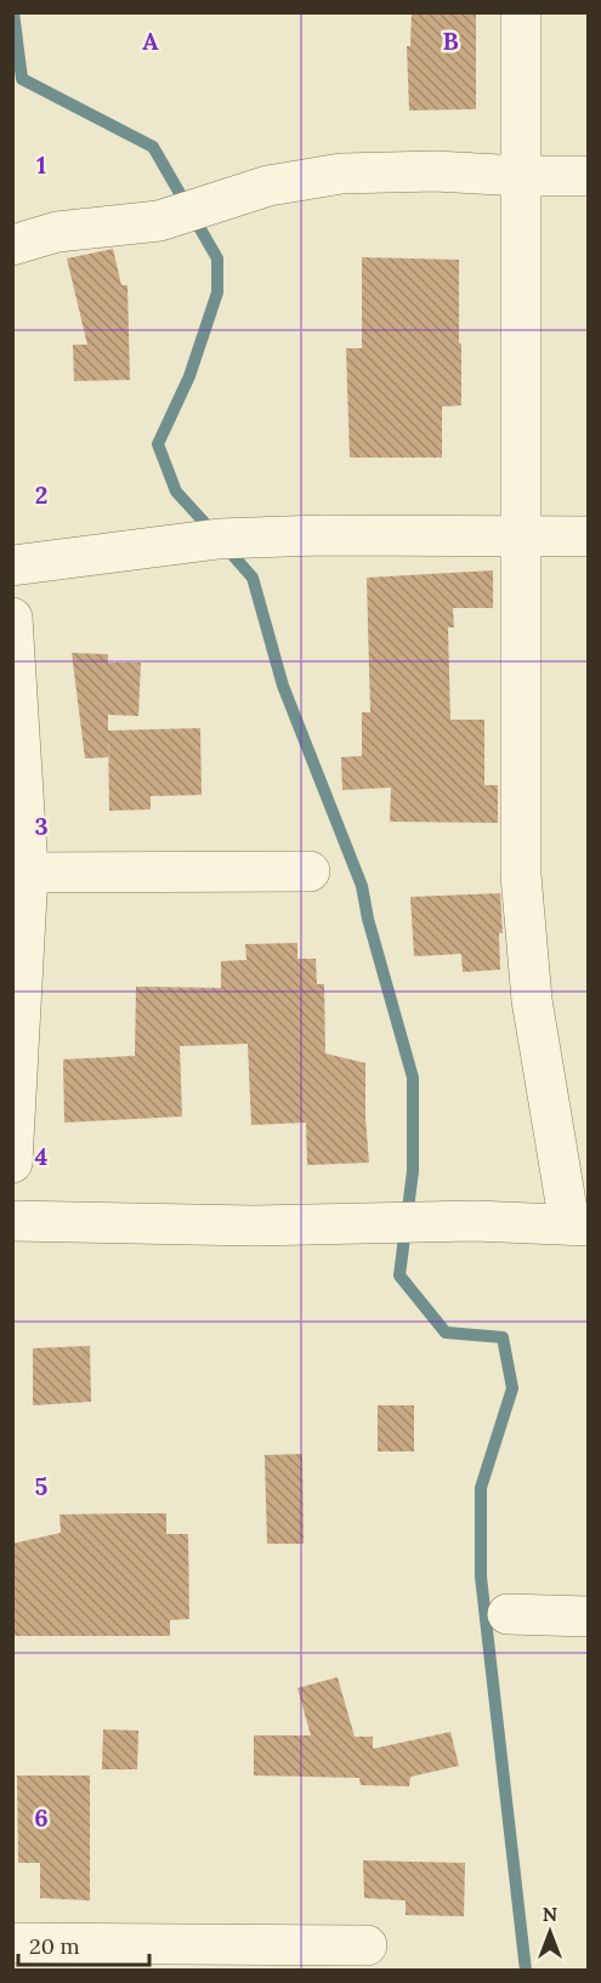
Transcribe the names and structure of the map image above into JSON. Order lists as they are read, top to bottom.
{
  "scale_bar": "20 m",
  "north": "top",
  "grid": {
    "columns": ["A", "B"],
    "rows": [
      "1",
      "2",
      "3",
      "4",
      "5",
      "6"
    ]
  }
}
